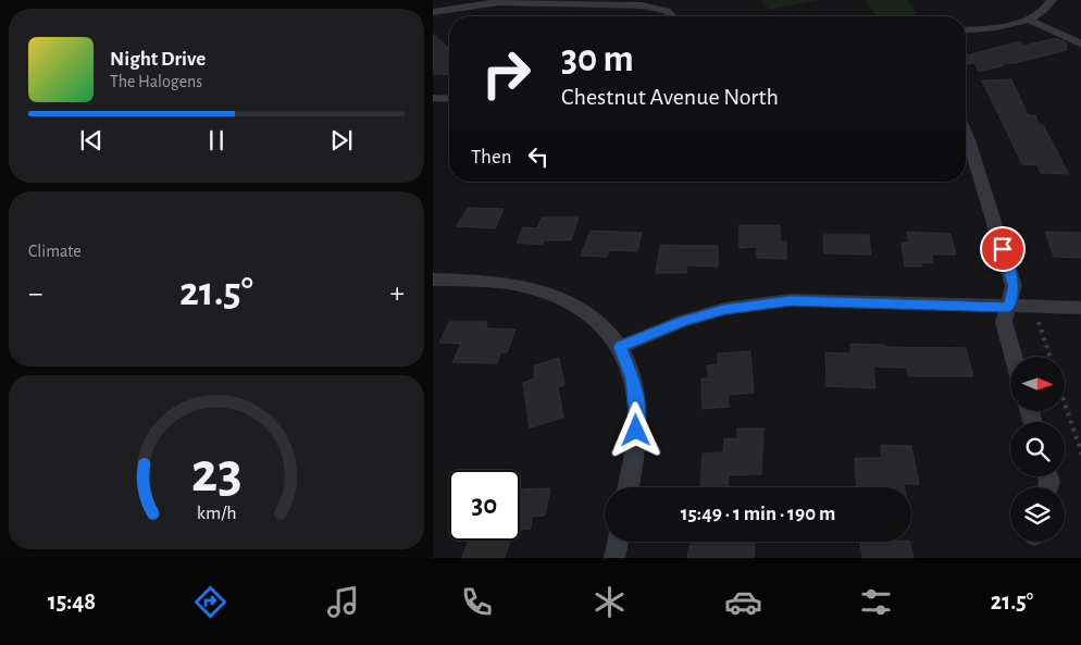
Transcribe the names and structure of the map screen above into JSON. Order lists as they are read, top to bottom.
{
  "north": "right",
  "page": {
    "turn": ["30 m", "Chestnut Avenue North"],
    "song": ["Night Drive", "The Halogens"],
    "then": "Then",
    "tile": "Climate",
    "heat": ["−", "21.5°", "+"],
    "limit": "30",
    "trip": "15:49 · 1 min · 190 m",
    "tabs": ["15:48", "21.5°"],
    "gauge": ["23", "km/h"]
  }
}
